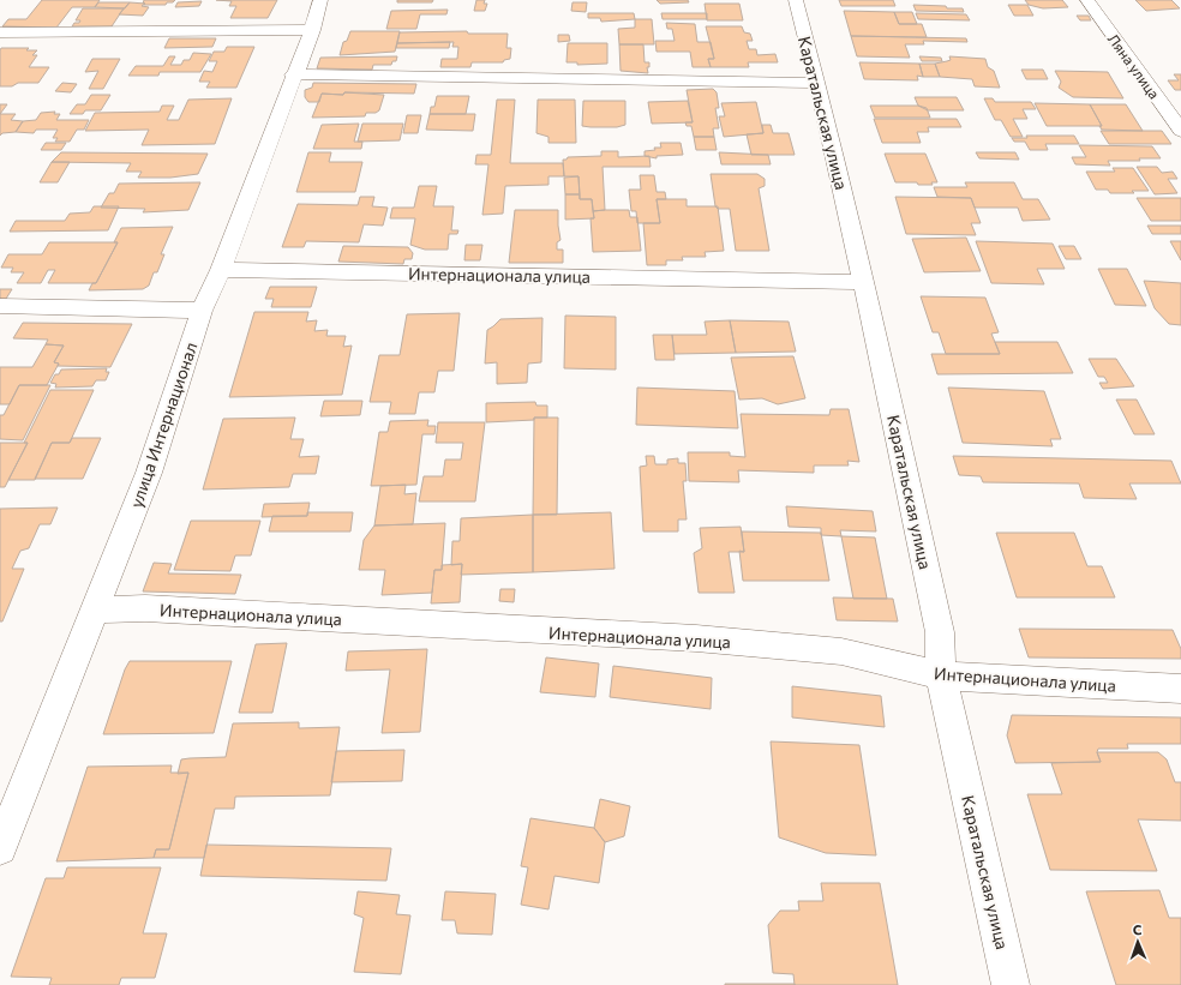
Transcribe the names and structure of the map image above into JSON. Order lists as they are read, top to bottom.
{
  "streets": {
    "street": [
      "Ляна улица",
      "Каратальская улица",
      "Интернационала улица",
      "улица Интернационал"
    ]
  },
  "crossings": [
    ["Каратальская улица", "Интернационала улица"],
    ["Интернационала улица", "улица Интернационал"]
  ],
  "north": "top"
}
